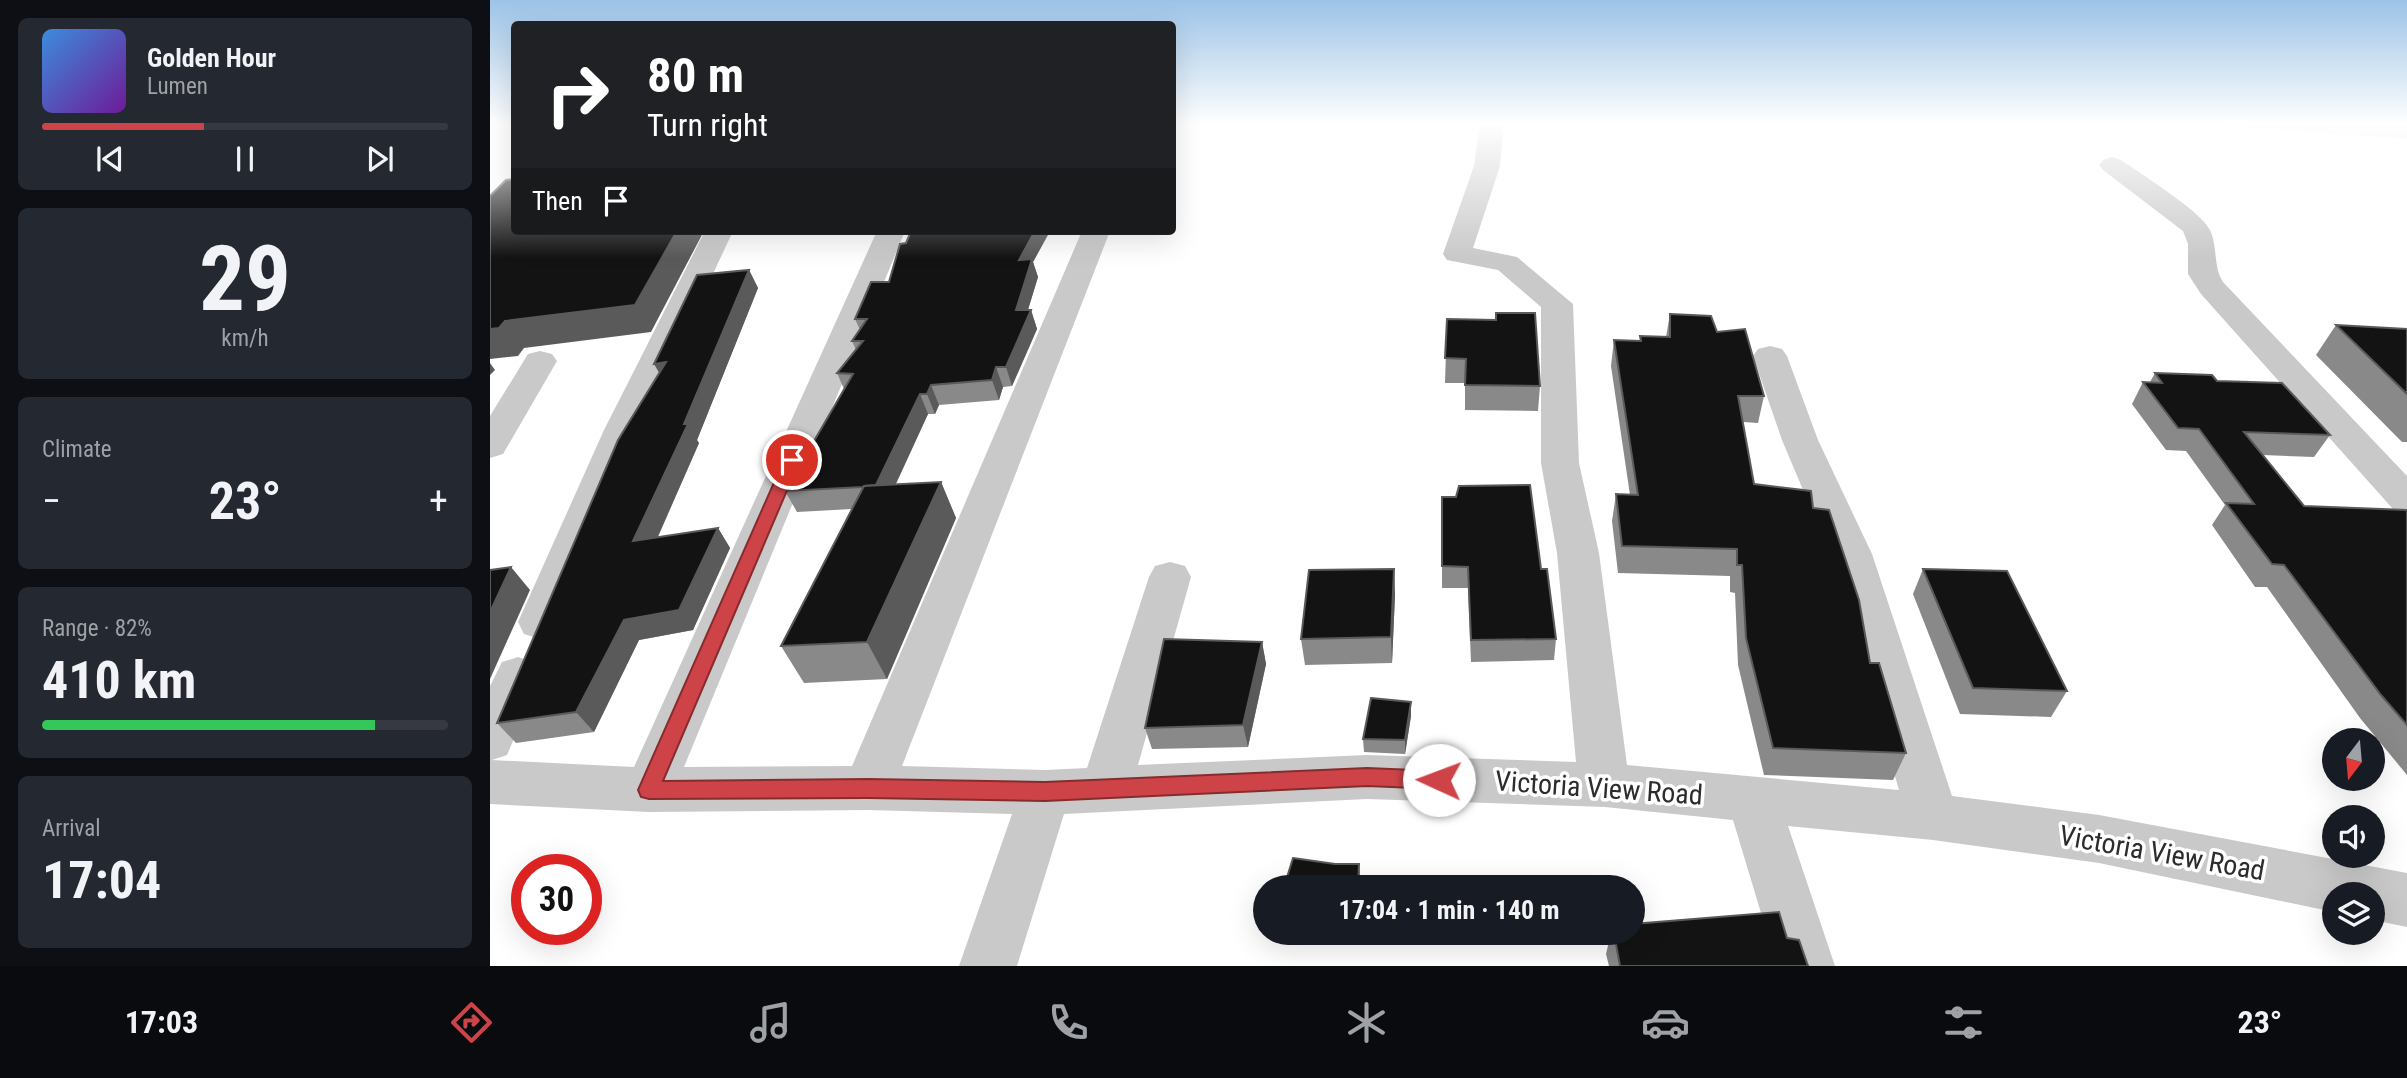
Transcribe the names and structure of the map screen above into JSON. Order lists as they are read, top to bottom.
{
  "streets": {
    "street": ["Victoria View Road"]
  },
  "north": "bottom",
  "page": {
    "turn": ["80 m", "Turn right"],
    "song": ["Golden Hour", "Lumen"],
    "then": "Then",
    "tile": [
      ["29", "km/h"],
      "Climate",
      ["Range · 82%", "410 km"],
      ["Arrival", "17:04"]
    ],
    "heat": ["−", "23°", "+"],
    "limit": "30",
    "trip": "17:04 · 1 min · 140 m",
    "tabs": ["17:03", "23°"]
  }
}
